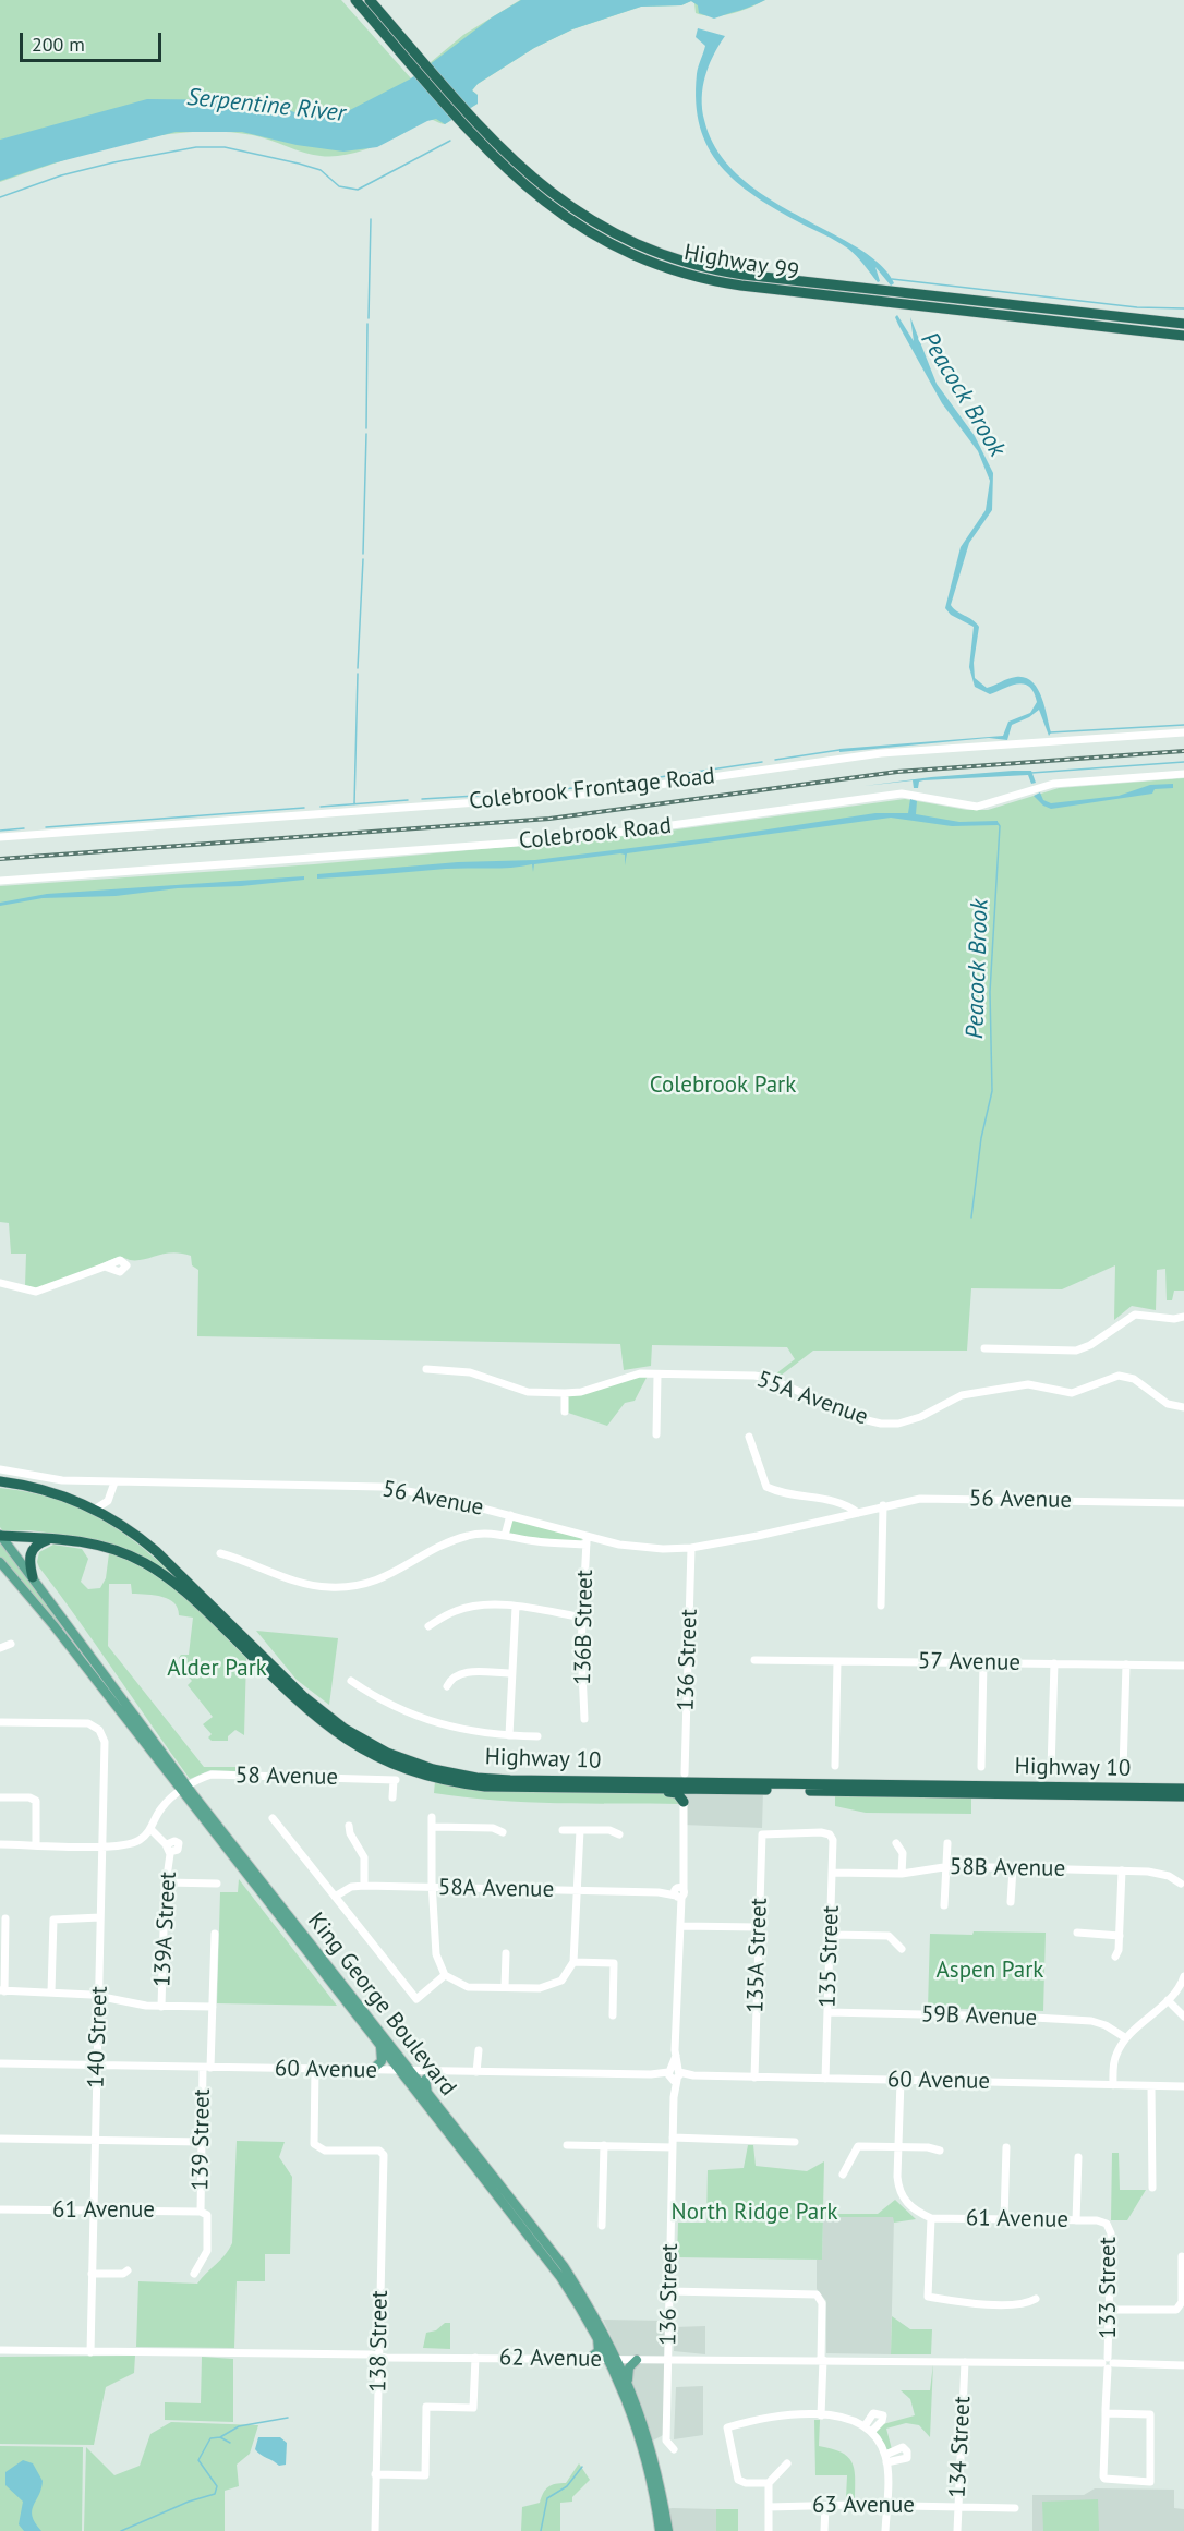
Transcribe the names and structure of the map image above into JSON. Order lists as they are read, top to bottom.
{
  "streets": {
    "highway": ["Highway 99", "Highway 10"],
    "main road": ["King George Boulevard"],
    "street": [
      "Colebrook Frontage Road",
      "Colebrook Road",
      "55A Avenue",
      "56 Avenue",
      "136B Street",
      "136 Street",
      "57 Avenue",
      "58 Avenue",
      "58B Avenue",
      "58A Avenue",
      "139A Street",
      "135A Street",
      "135 Street",
      "59B Avenue",
      "140 Street",
      "60 Avenue",
      "139 Street",
      "61 Avenue",
      "133 Street",
      "138 Street",
      "62 Avenue",
      "134 Street",
      "63 Avenue"
    ]
  },
  "crossings": [
    ["56 Avenue", "136B Street"],
    ["56 Avenue", "136 Street"],
    ["136 Street", "58A Avenue"],
    ["136 Street", "60 Avenue"],
    ["136 Street", "62 Avenue"],
    ["Highway 10", "King George Boulevard"],
    ["58 Avenue", "King George Boulevard"],
    ["58B Avenue", "135 Street"],
    ["135A Street", "135 Street"],
    ["135A Street", "60 Avenue"],
    ["135 Street", "59B Avenue"],
    ["135 Street", "60 Avenue"],
    ["King George Boulevard", "60 Avenue"],
    ["King George Boulevard", "62 Avenue"],
    ["140 Street", "60 Avenue"],
    ["140 Street", "61 Avenue"],
    ["140 Street", "62 Avenue"],
    ["60 Avenue", "139 Street"],
    ["60 Avenue", "138 Street"],
    ["139 Street", "61 Avenue"],
    ["61 Avenue", "133 Street"],
    ["133 Street", "62 Avenue"],
    ["138 Street", "62 Avenue"],
    ["62 Avenue", "134 Street"],
    ["134 Street", "63 Avenue"]
  ],
  "water": ["Serpentine River", "Peacock Brook"],
  "parks": [
    "Colebrook Park",
    "Alder Park",
    "Aspen Park",
    "North Ridge Park"
  ],
  "scale_bar": "200 m"
}
